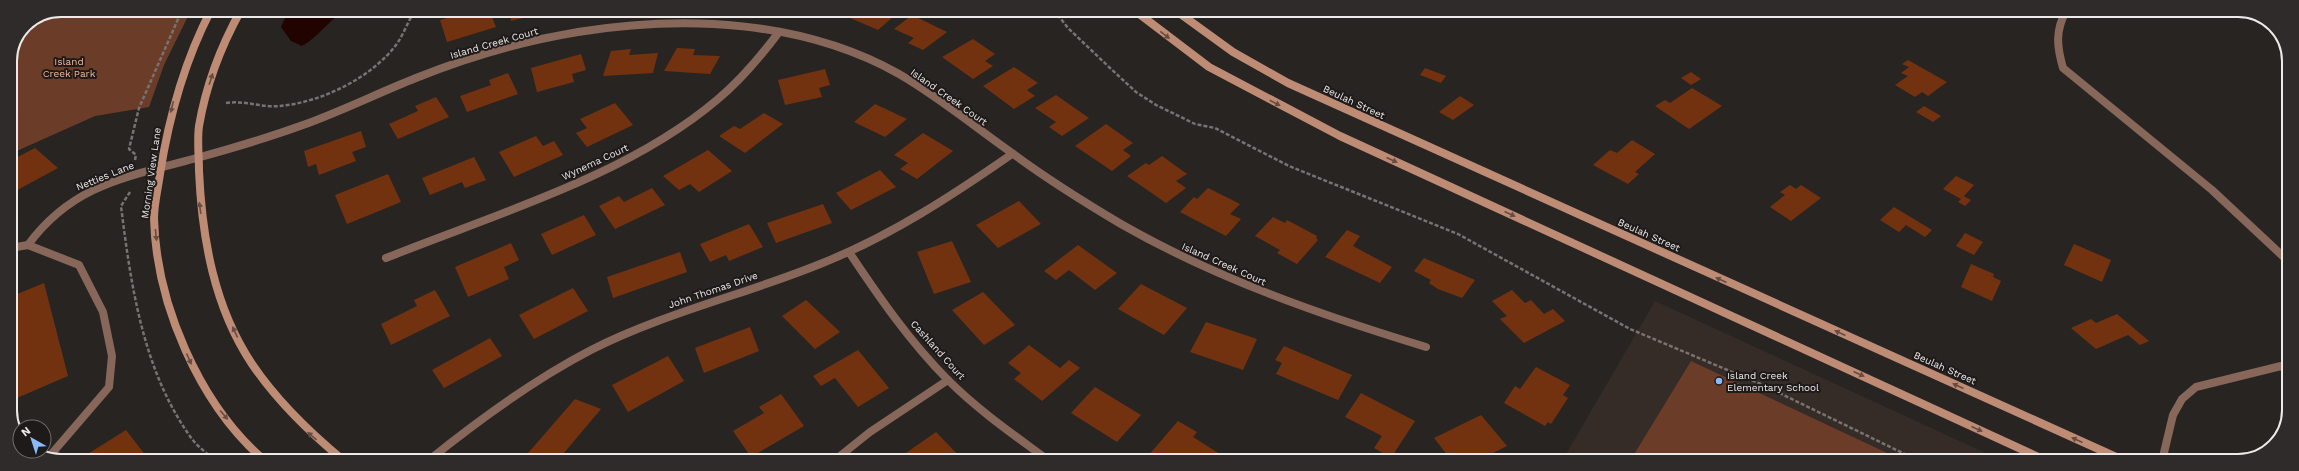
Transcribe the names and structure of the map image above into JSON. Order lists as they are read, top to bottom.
{
  "streets": {
    "main road": ["Beulah Street", "Morning View Lane"],
    "street": [
      "Island Creek Court",
      "Wynema Court",
      "Netties Lane",
      "John Thomas Drive",
      "Cashland Court"
    ]
  },
  "crossings": [
    ["Island Creek Court", "Wynema Court"],
    ["Island Creek Court", "Morning View Lane"],
    ["Island Creek Court", "Netties Lane"],
    ["Island Creek Court", "John Thomas Drive"],
    ["Morning View Lane", "Netties Lane"],
    ["John Thomas Drive", "Cashland Court"]
  ],
  "parks": ["Island Creek Park"],
  "places": ["Island Creek Elementary School"],
  "north": "top left"
}
